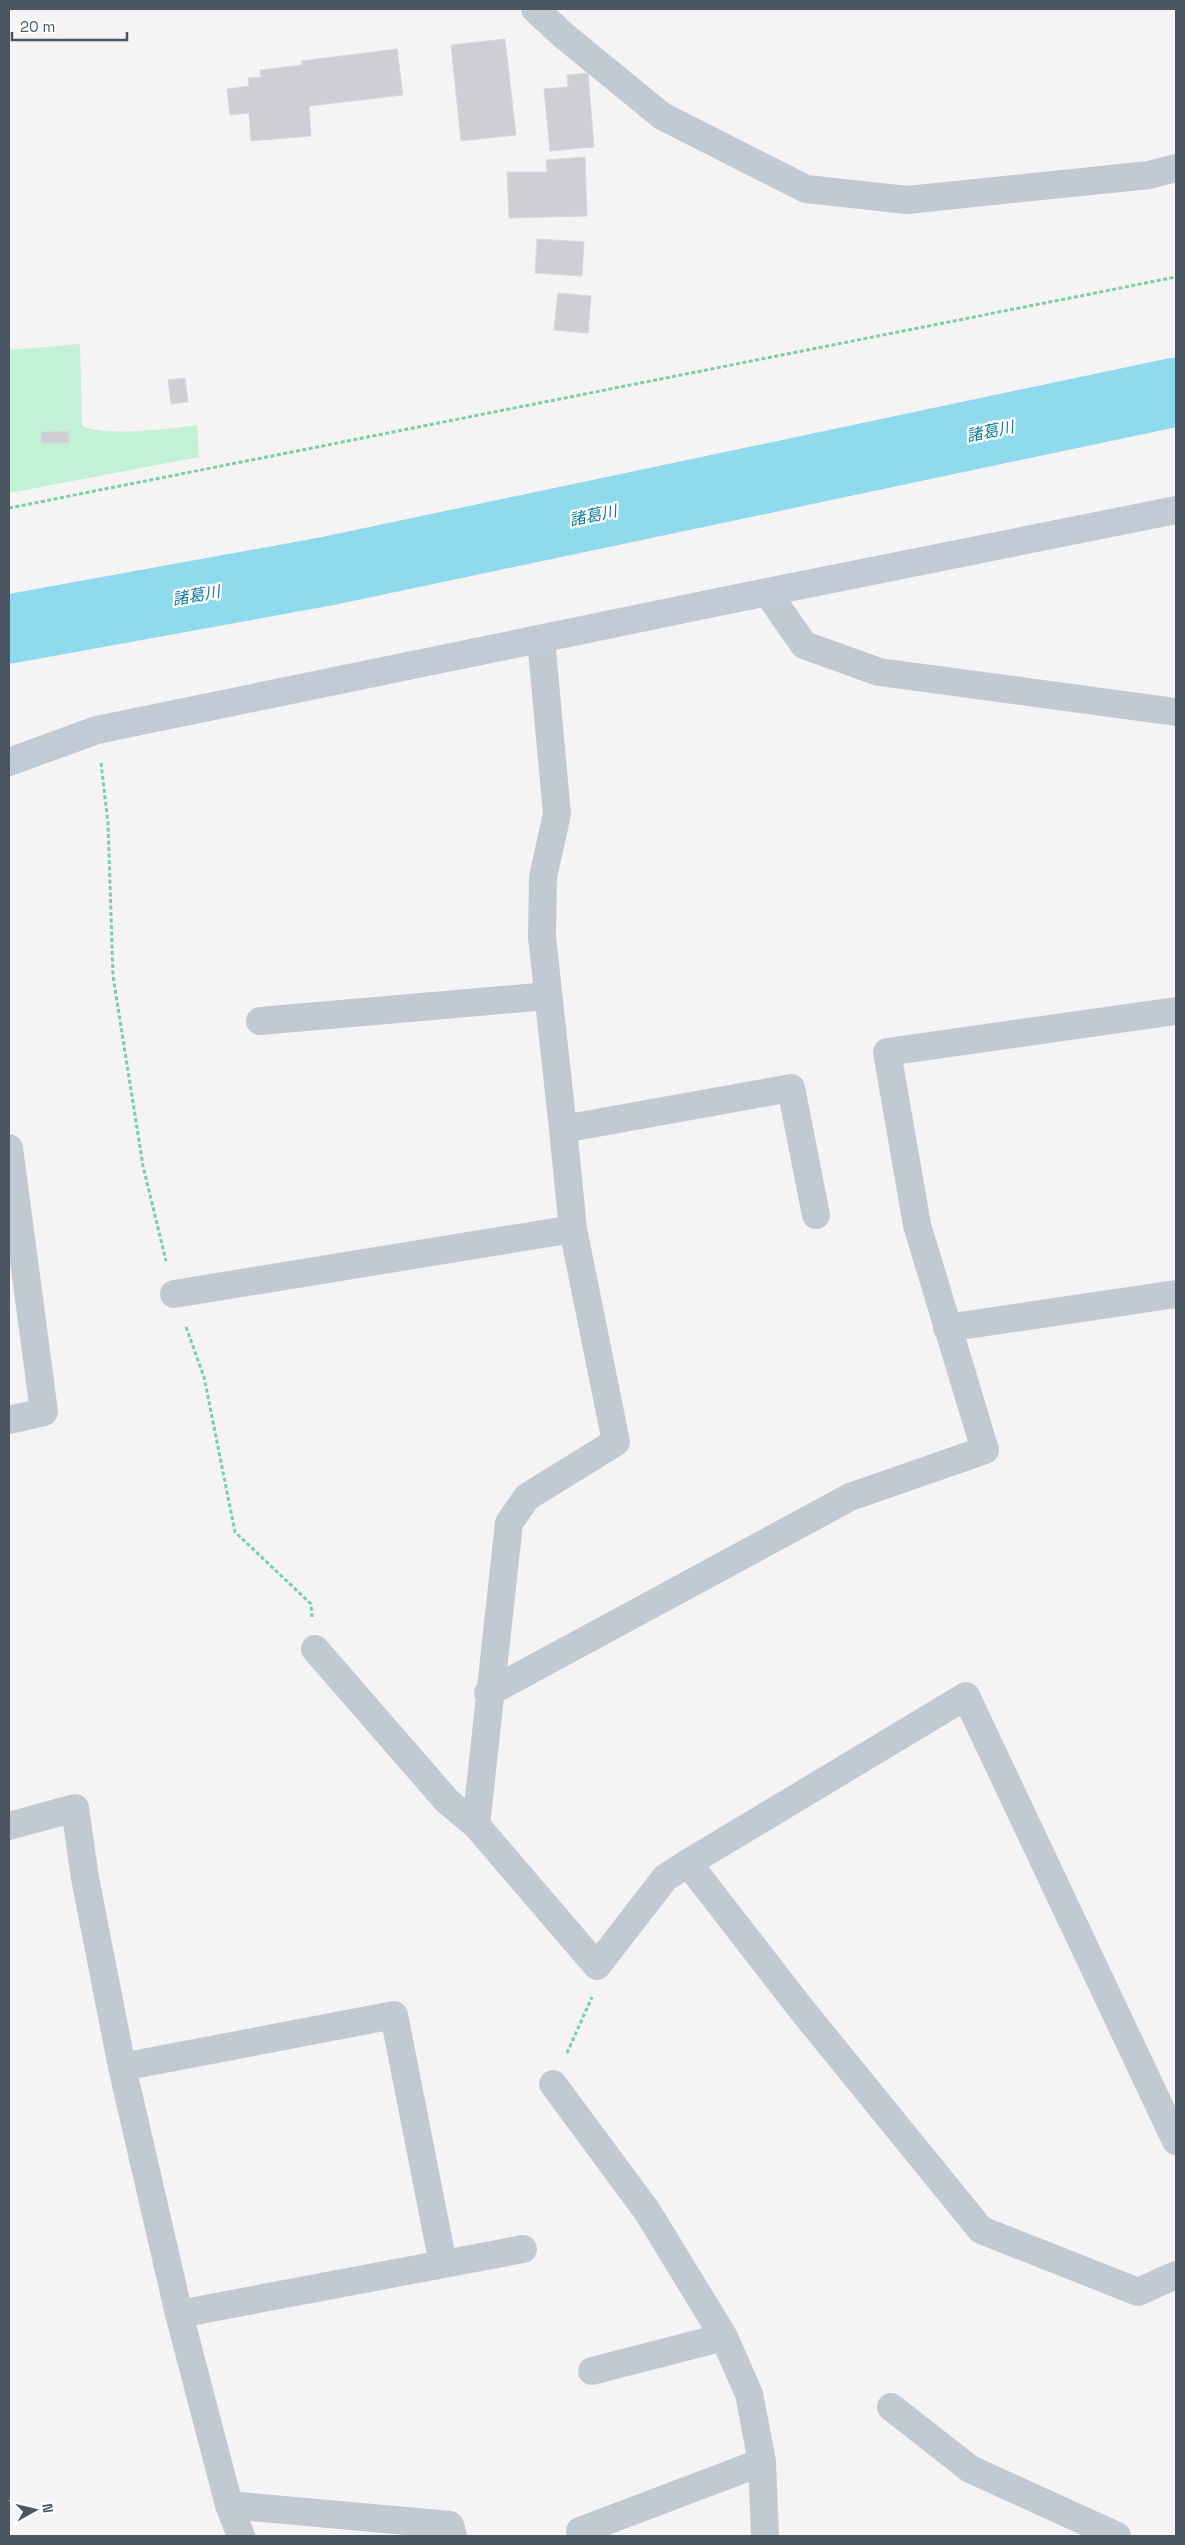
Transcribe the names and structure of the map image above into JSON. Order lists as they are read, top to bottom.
{
  "water": ["諸葛川"],
  "scale_bar": "20 m",
  "north": "right"
}
